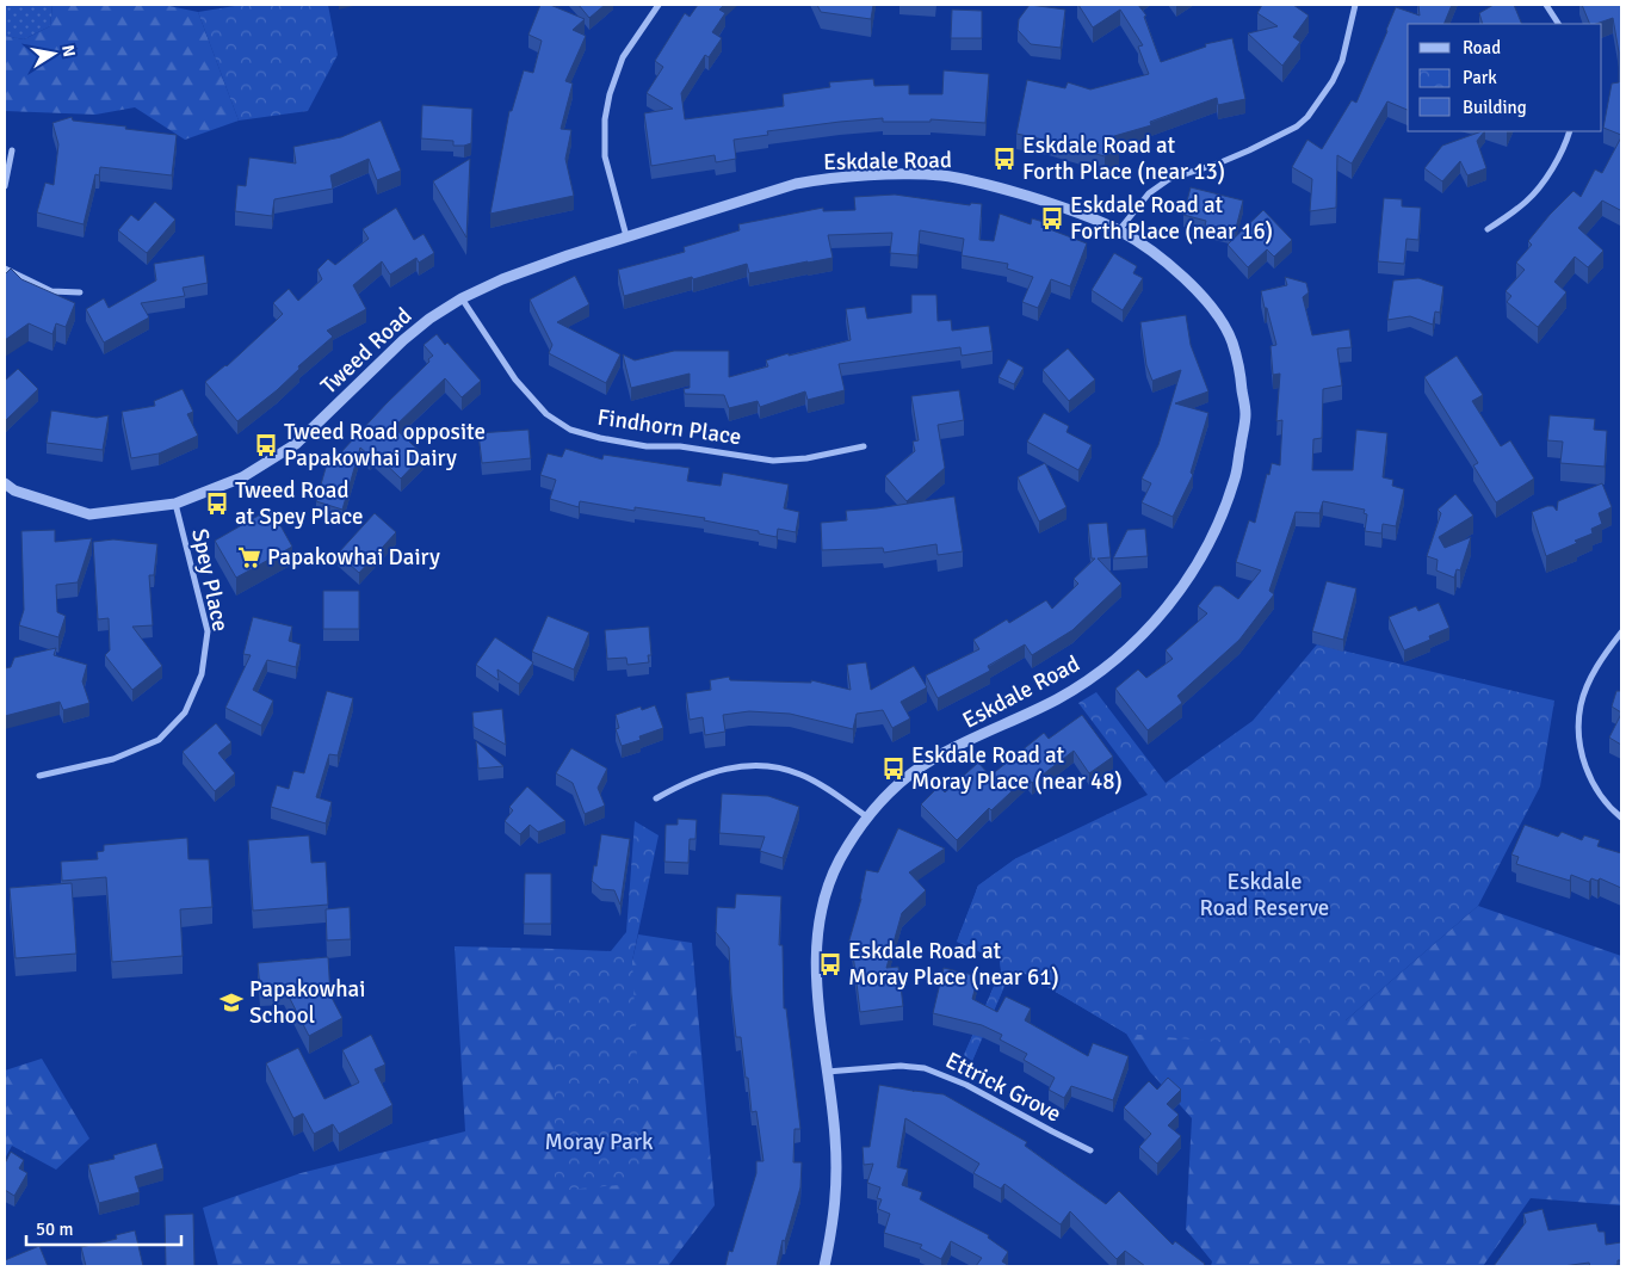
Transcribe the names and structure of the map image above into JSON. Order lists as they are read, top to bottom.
{
  "streets": {
    "street": [
      "Eskdale Road",
      "Tweed Road",
      "Findhorn Place",
      "Spey Place",
      "Ettrick Grove"
    ]
  },
  "crossings": [
    ["Eskdale Road", "Tweed Road"],
    ["Eskdale Road", "Findhorn Place"],
    ["Eskdale Road", "Ettrick Grove"],
    ["Tweed Road", "Findhorn Place"],
    ["Tweed Road", "Spey Place"]
  ],
  "parks": ["Eskdale Road Reserve", "Moray Park"],
  "places": {
    "bus stop": [
      "Eskdale Road at Forth Place (near 13)",
      "Eskdale Road at Forth Place (near 16)",
      "Tweed Road opposite Papakowhai Dairy",
      "Tweed Road at Spey Place",
      "Eskdale Road at Moray Place (near 48)",
      "Eskdale Road at Moray Place (near 61)"
    ],
    "supermarket": ["Papakowhai Dairy"],
    "school or university": ["Papakowhai School"]
  },
  "legend": ["Road", "Park", "Building"],
  "scale_bar": "50 m",
  "north": "right"
}
